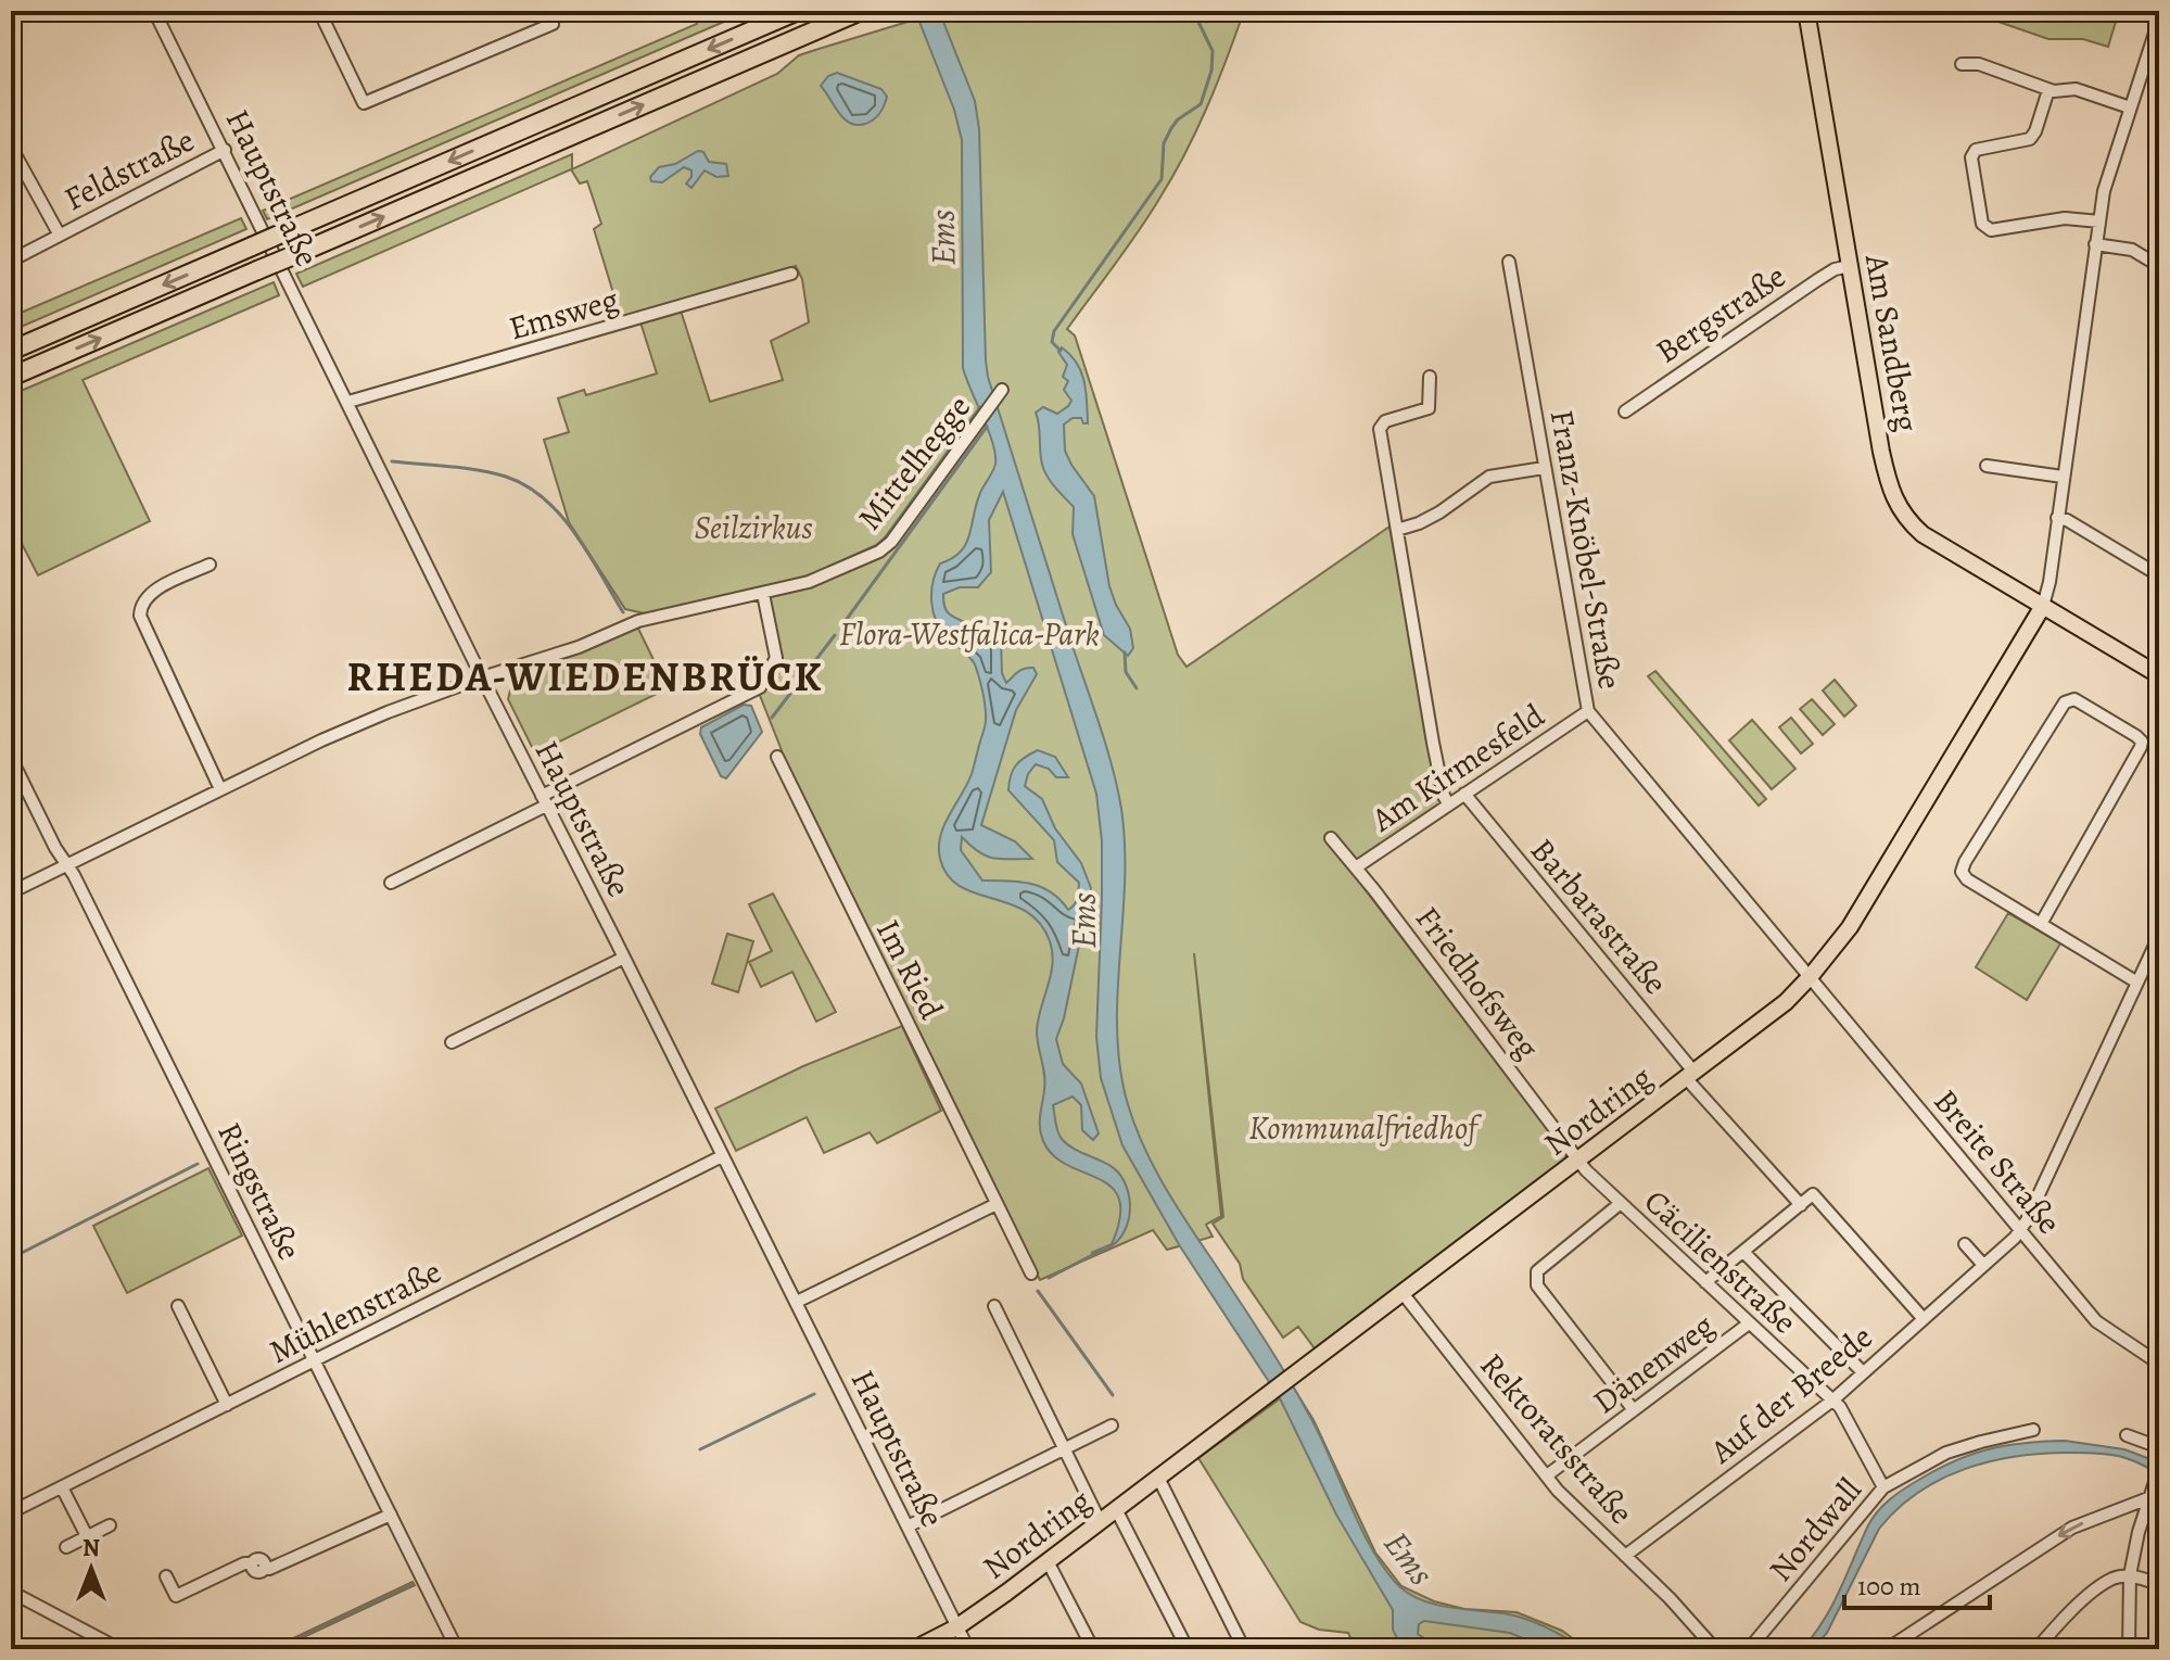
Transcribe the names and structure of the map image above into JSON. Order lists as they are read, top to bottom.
{
  "streets": {
    "main road": ["Am Sandberg", "Nordring"],
    "street": [
      "Feldstraße",
      "Hauptstraße",
      "Emsweg",
      "Bergstraße",
      "Mittelhegge",
      "Franz-Knöbel-Straße",
      "Am Kirmesfeld",
      "Barbarastraße",
      "Im Ried",
      "Friedhofsweg",
      "Breite Straße",
      "Ringstraße",
      "Cäcilienstraße",
      "Mühlenstraße",
      "Dänenweg",
      "Auf der Breede",
      "Rektoratsstraße",
      "Nordwall"
    ]
  },
  "crossings": [
    ["Feldstraße", "Hauptstraße"],
    ["Hauptstraße", "Emsweg"],
    ["Hauptstraße", "Mittelhegge"],
    ["Hauptstraße", "Nordring"],
    ["Hauptstraße", "Mühlenstraße"],
    ["Bergstraße", "Am Sandberg"],
    ["Am Sandberg", "Nordring"],
    ["Mittelhegge", "Ringstraße"],
    ["Franz-Knöbel-Straße", "Am Kirmesfeld"],
    ["Franz-Knöbel-Straße", "Nordring"],
    ["Franz-Knöbel-Straße", "Breite Straße"],
    ["Am Kirmesfeld", "Barbarastraße"],
    ["Am Kirmesfeld", "Friedhofsweg"],
    ["Barbarastraße", "Nordring"],
    ["Friedhofsweg", "Nordring"],
    ["Friedhofsweg", "Cäcilienstraße"],
    ["Nordring", "Breite Straße"],
    ["Nordring", "Cäcilienstraße"],
    ["Nordring", "Rektoratsstraße"],
    ["Breite Straße", "Auf der Breede"],
    ["Ringstraße", "Mühlenstraße"],
    ["Cäcilienstraße", "Dänenweg"],
    ["Cäcilienstraße", "Auf der Breede"],
    ["Cäcilienstraße", "Nordwall"],
    ["Dänenweg", "Rektoratsstraße"],
    ["Auf der Breede", "Rektoratsstraße"]
  ],
  "districts": ["RHEDA-WIEDENBRÜCK"],
  "water": ["Ems"],
  "parks": ["Seilzirkus", "Flora-Westfalica-Park", "Kommunalfriedhof"],
  "scale_bar": "100 m",
  "north": "top"
}
